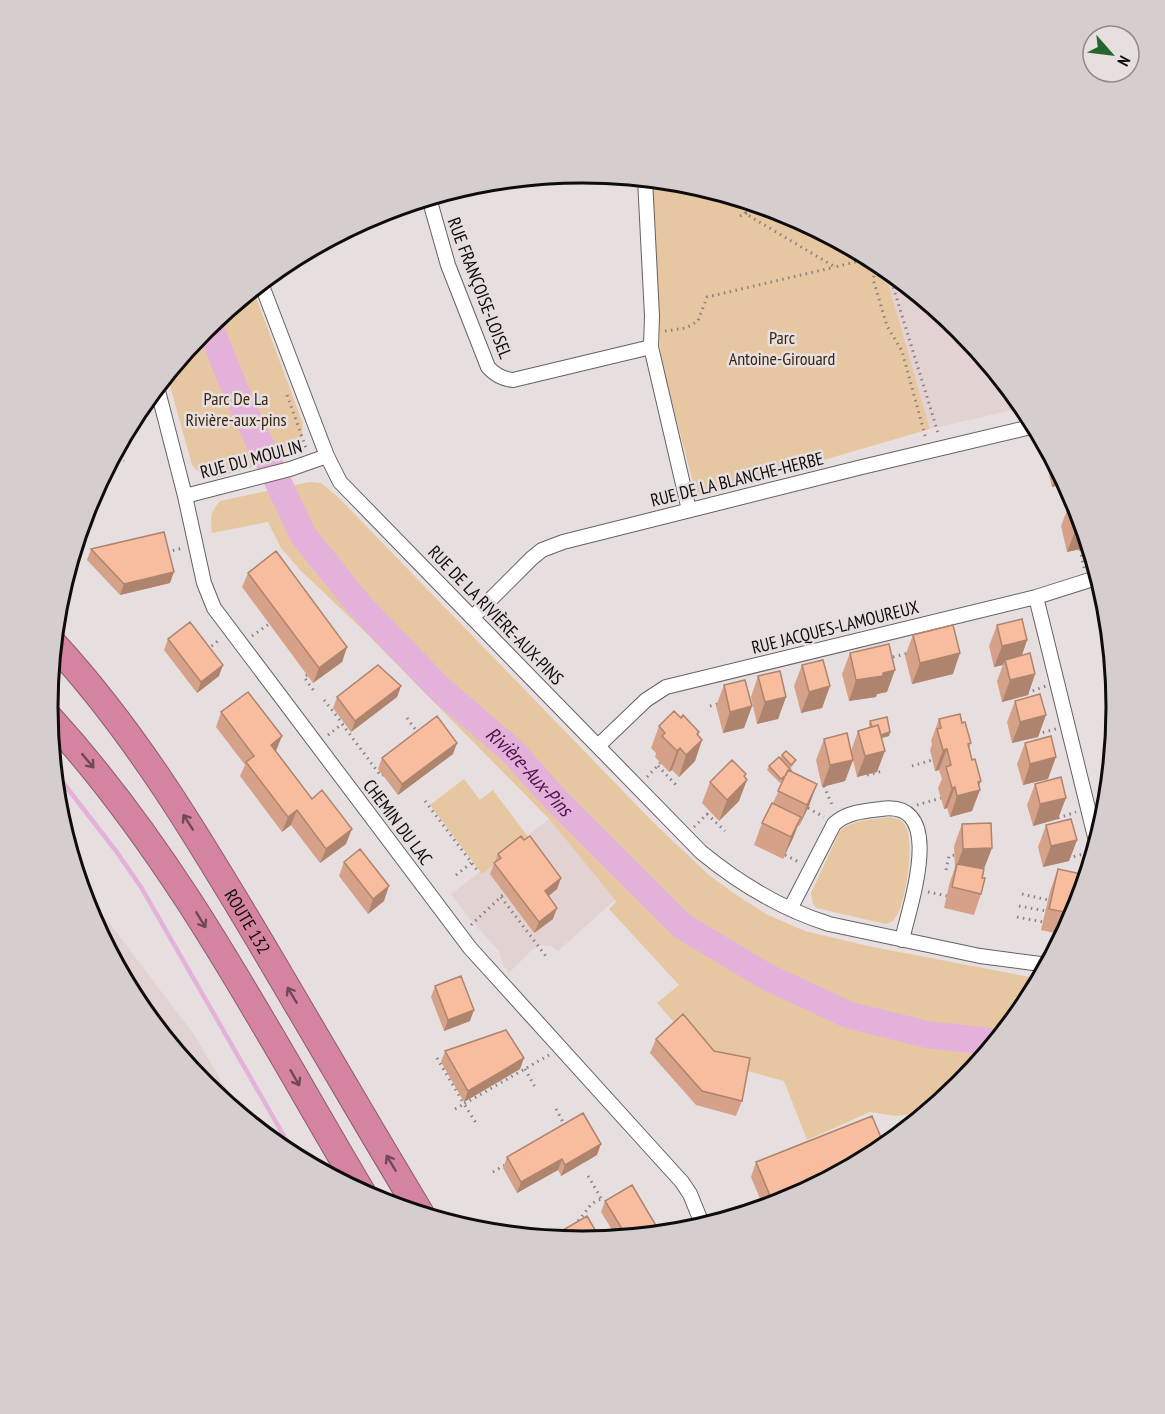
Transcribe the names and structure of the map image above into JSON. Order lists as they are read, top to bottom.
{
  "streets": {
    "highway": ["ROUTE 132"],
    "street": [
      "RUE FRANÇOISE-LOISEL",
      "RUE DU MOULIN",
      "RUE DE LA BLANCHE-HERBE",
      "RUE DE LA RIVIÈRE-AUX-PINS",
      "RUE JACQUES-LAMOUREUX",
      "CHEMIN DU LAC"
    ]
  },
  "crossings": [
    ["RUE DU MOULIN", "RUE DE LA RIVIÈRE-AUX-PINS"],
    ["RUE DU MOULIN", "CHEMIN DU LAC"],
    ["RUE DE LA BLANCHE-HERBE", "RUE DE LA RIVIÈRE-AUX-PINS"],
    ["RUE DE LA RIVIÈRE-AUX-PINS", "RUE JACQUES-LAMOUREUX"]
  ],
  "water": ["Rivière-Aux-Pins"],
  "parks": ["Parc Antoine-Girouard", "Parc De La Rivière-aux-pins"],
  "north": "bottom right"
}
